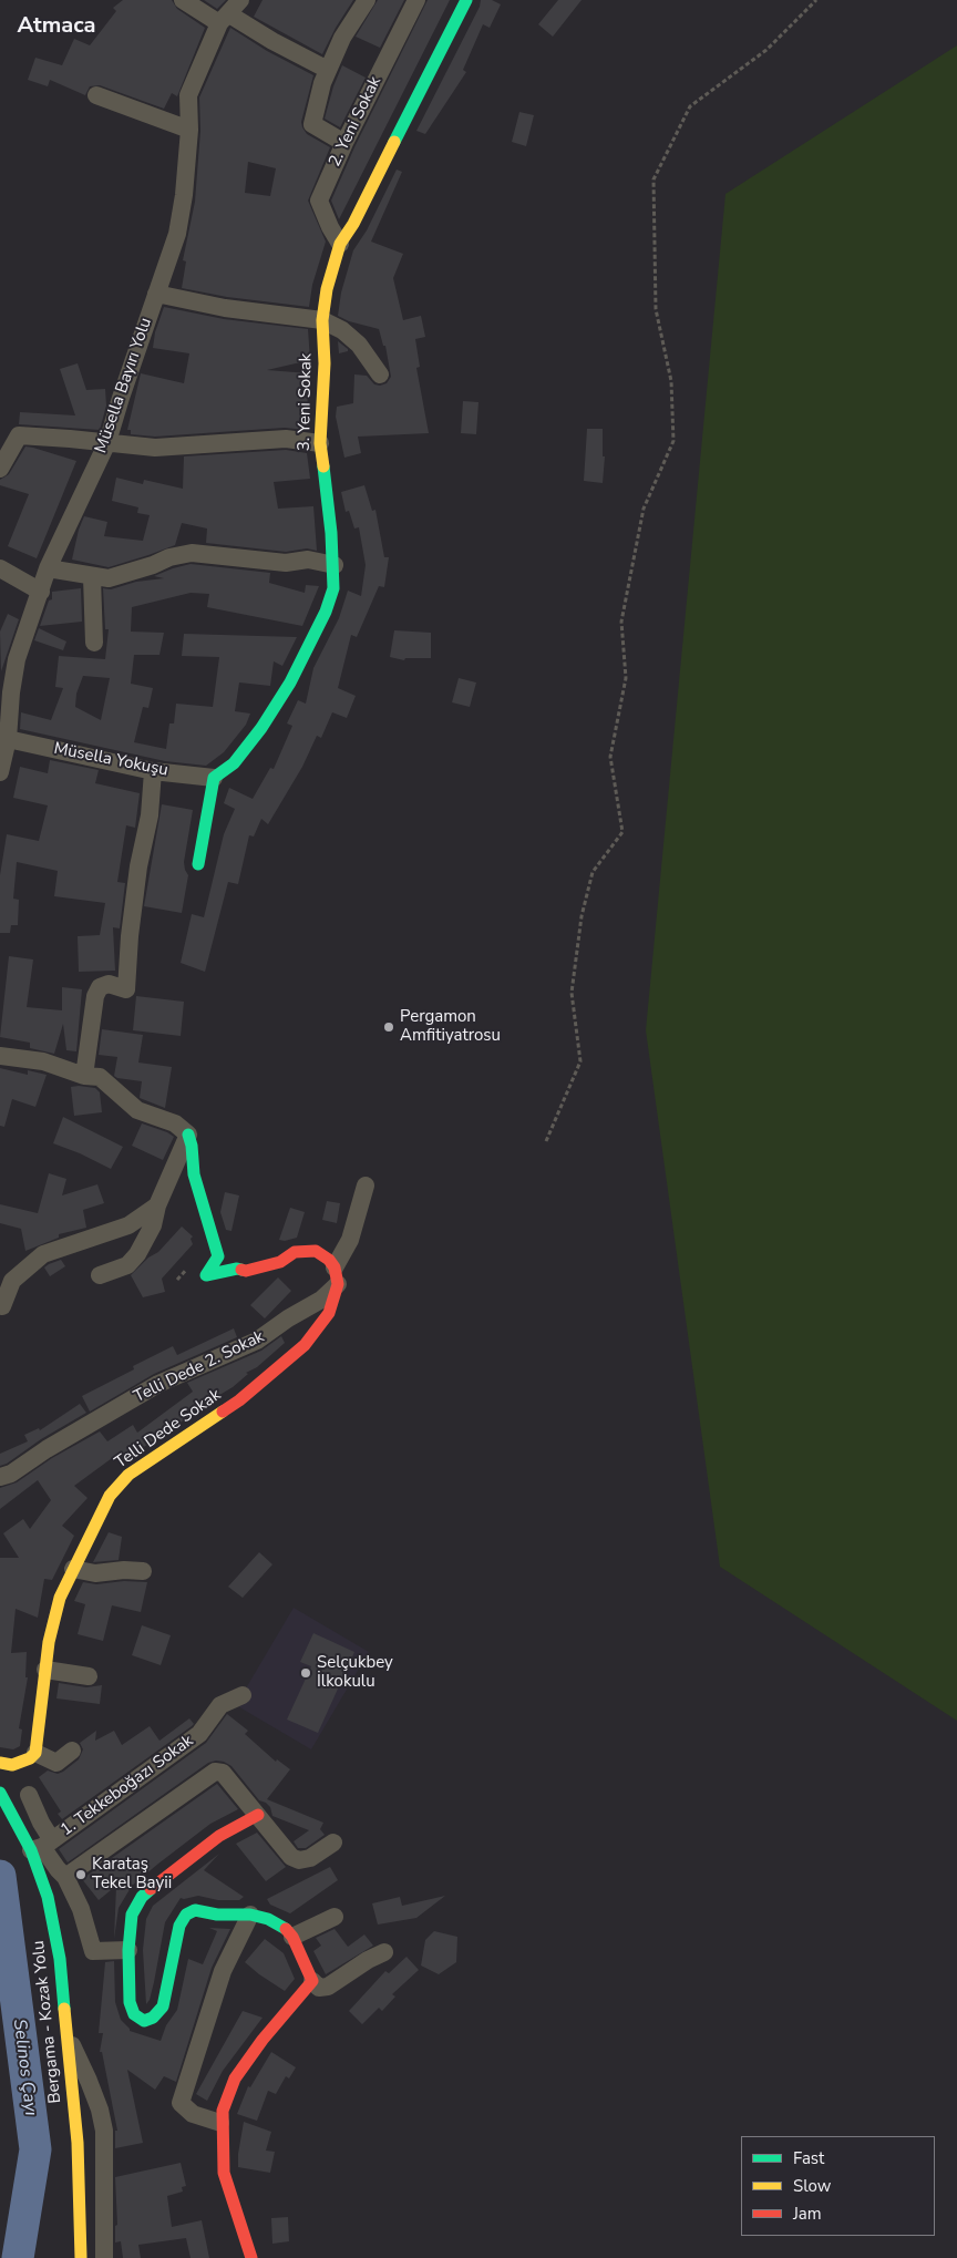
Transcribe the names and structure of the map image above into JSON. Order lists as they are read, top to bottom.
{
  "streets": {
    "street": [
      "2. Yeni Sokak",
      "Müsella Bayırı Yolu",
      "3. Yeni Sokak",
      "Müsella Yokuşu",
      "Telli Dede 2. Sokak",
      "Telli Dede Sokak",
      "1. Tekkeboğazı Sokak",
      "Bergama - Kozak Yolu"
    ]
  },
  "crossings": [
    ["2. Yeni Sokak", "3. Yeni Sokak"],
    ["Müsella Bayırı Yolu", "Müsella Yokuşu"],
    ["3. Yeni Sokak", "Müsella Yokuşu"],
    ["Telli Dede 2. Sokak", "Telli Dede Sokak"],
    ["1. Tekkeboğazı Sokak", "Bergama - Kozak Yolu"]
  ],
  "districts": ["Atmaca"],
  "water": ["Selinos Çayı"],
  "places": ["Pergamon Amfitiyatrosu", "Selçukbey İlkokulu", "Karataş Tekel Bayii"],
  "legend": ["Fast", "Slow", "Jam"]
}
